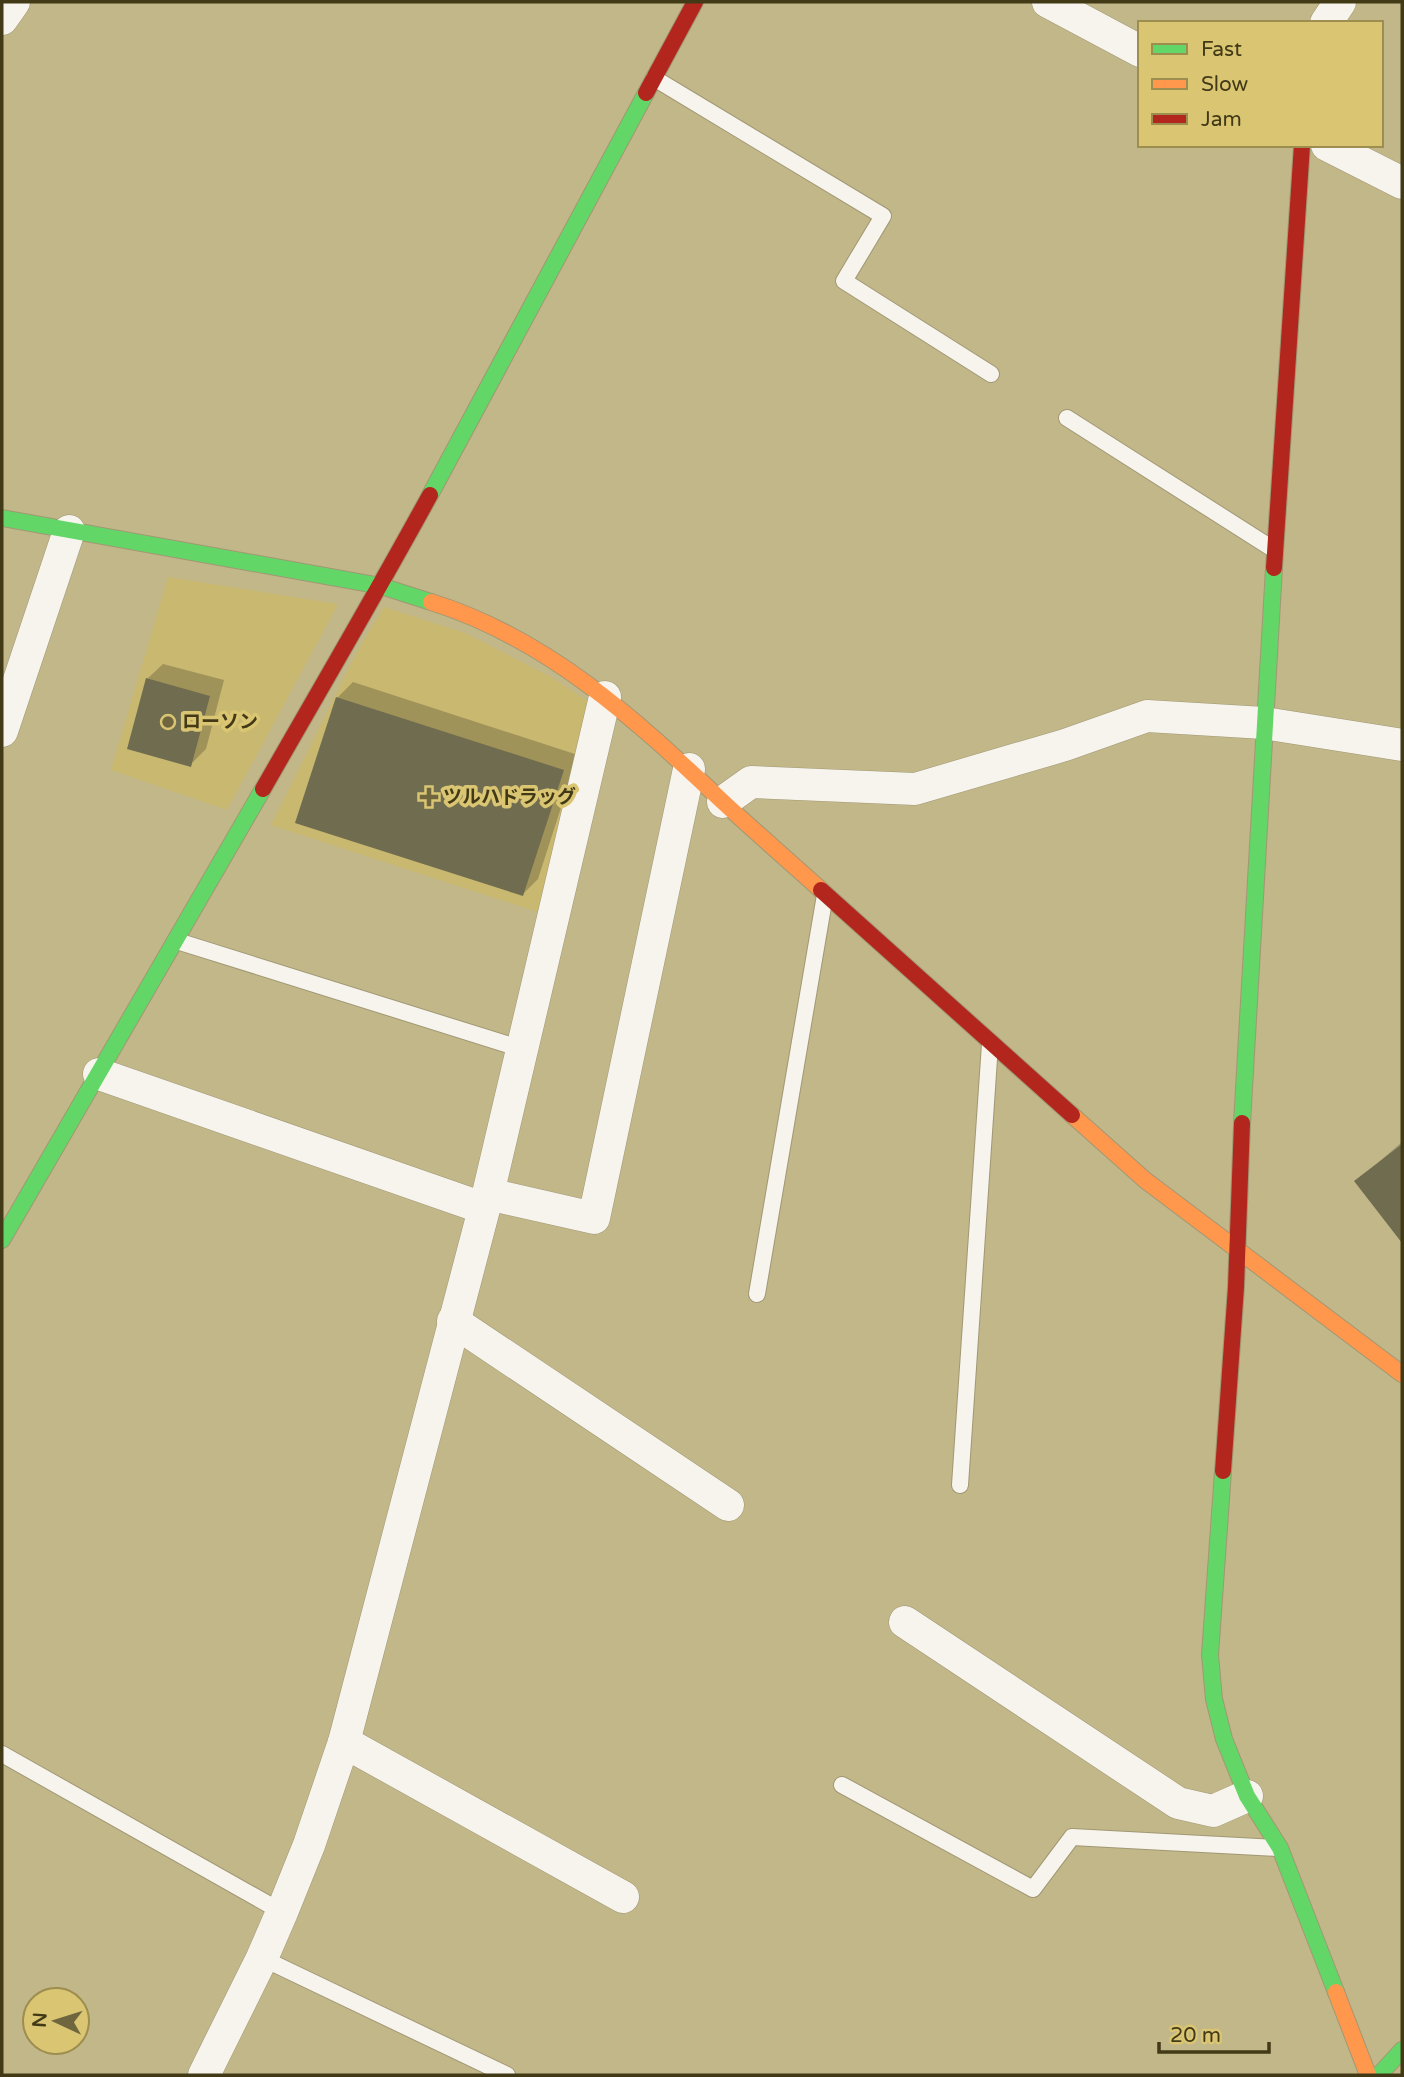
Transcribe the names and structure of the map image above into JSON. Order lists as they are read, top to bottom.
{
  "places": {
    "other": ["ローソン"],
    "health": ["ツルハドラッグ"]
  },
  "legend": ["Fast", "Slow", "Jam"],
  "scale_bar": "20 m",
  "north": "left"
}
